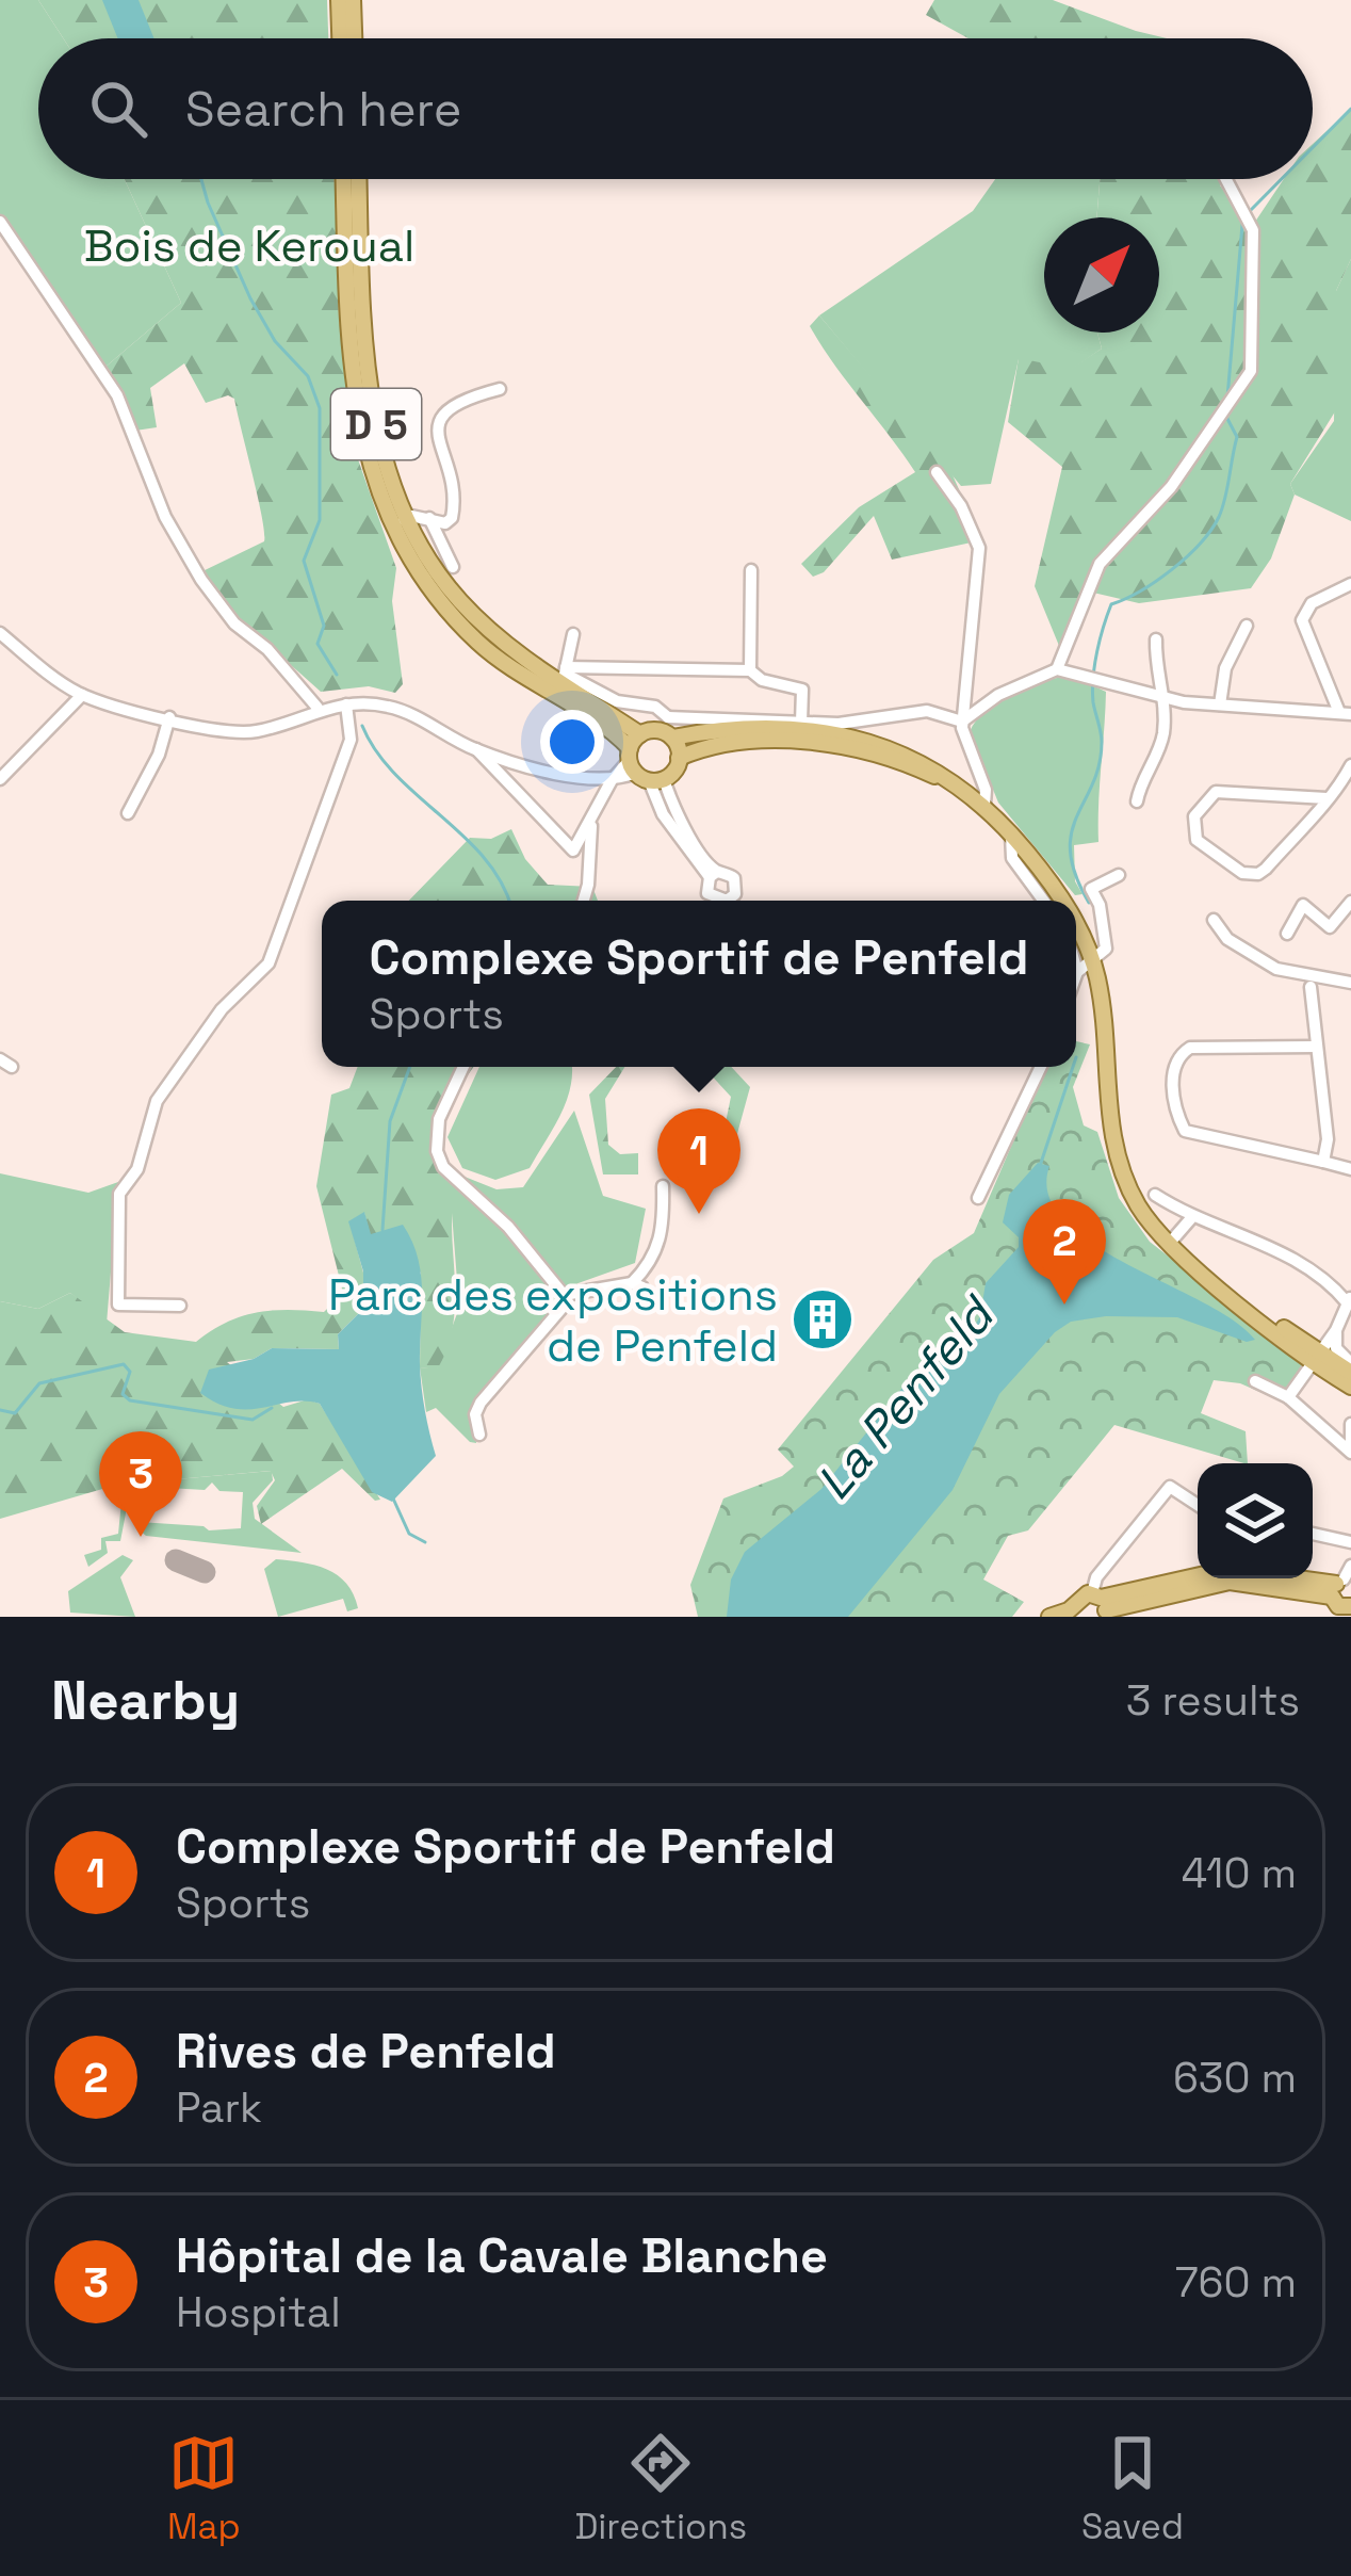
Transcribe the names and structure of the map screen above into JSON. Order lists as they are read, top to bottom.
{
  "streets": {
    "main road": ["D 5"]
  },
  "water": ["La Penfeld"],
  "parks": ["Bois de Keroual"],
  "places": {
    "building": ["Parc des expositions de Penfeld"]
  },
  "north": "top right",
  "page": {
    "search": "Search here",
    "popup": ["Complexe Sportif de Penfeld", "Sports"],
    "pins": ["1", "2", "3"],
    "heading": ["Nearby", "3 results"],
    "list": [
      {
        "mark": "1",
        "name": "Complexe Sportif de Penfeld",
        "note": "Sports",
        "value": "410 m"
      },
      {
        "mark": "2",
        "name": "Rives de Penfeld",
        "note": "Park",
        "value": "630 m"
      },
      {
        "mark": "3",
        "name": "Hôpital de la Cavale Blanche",
        "note": "Hospital",
        "value": "760 m"
      }
    ],
    "nav": ["Map", "Directions", "Saved"]
  }
}
